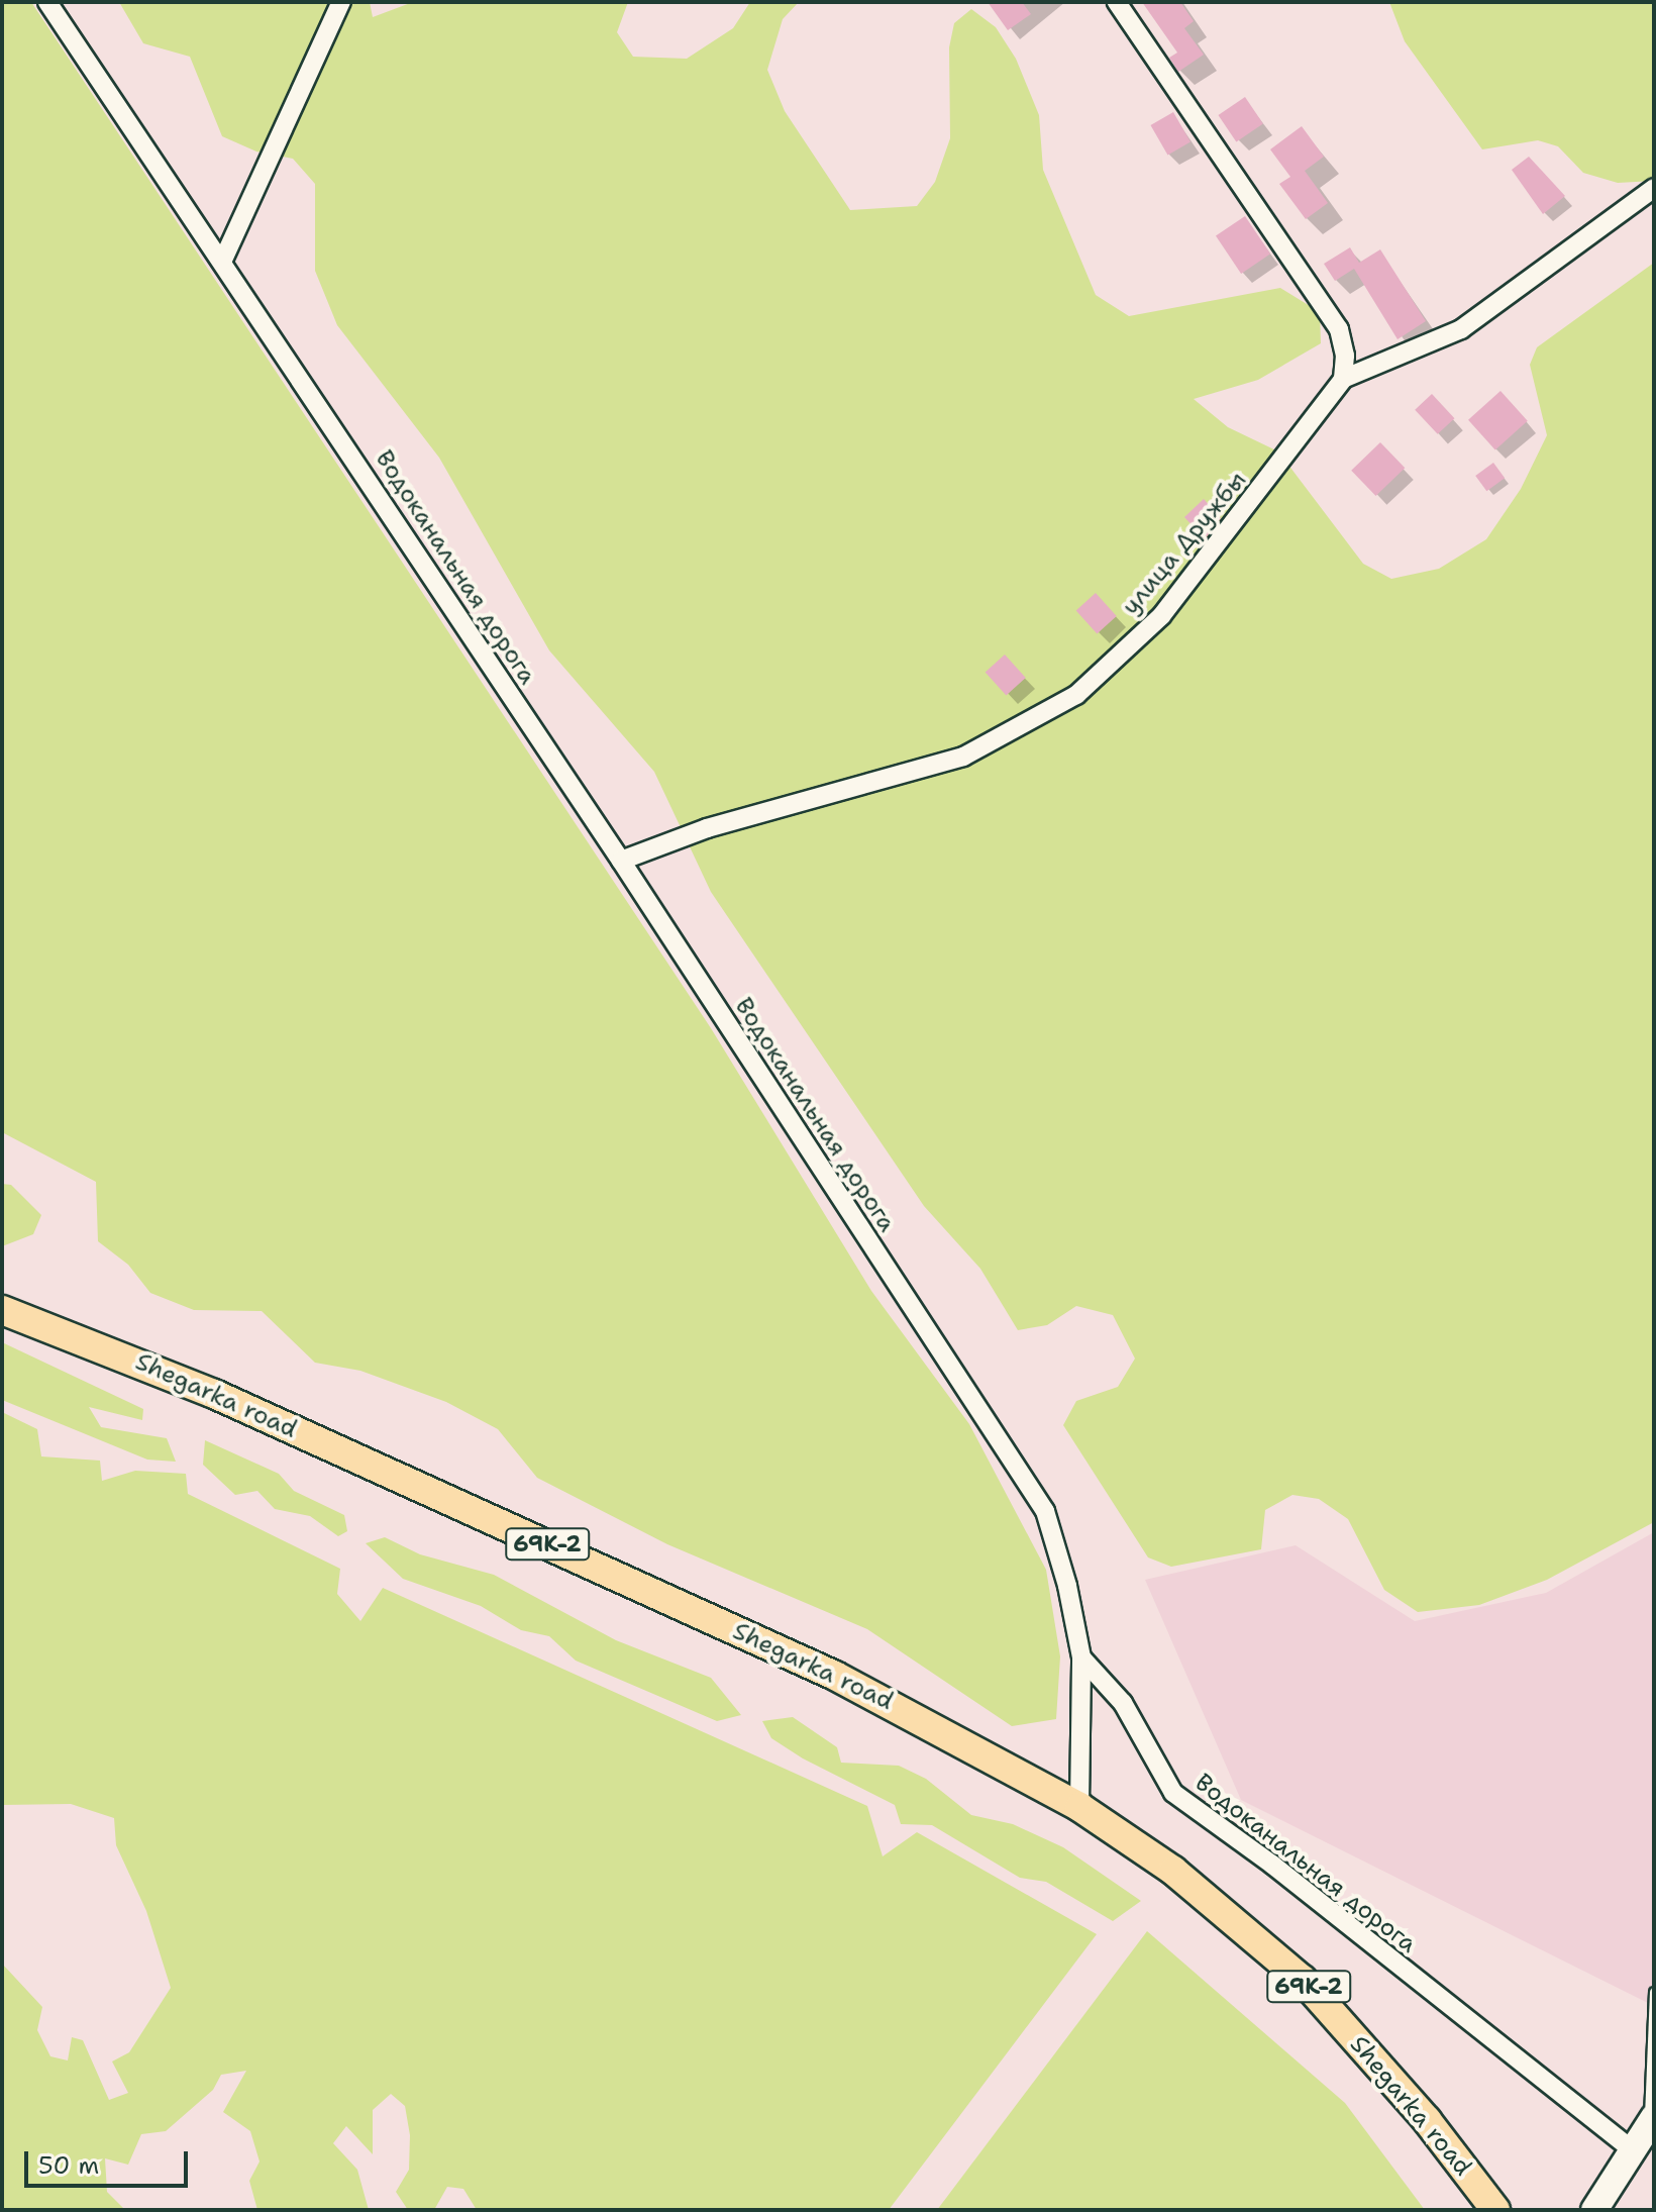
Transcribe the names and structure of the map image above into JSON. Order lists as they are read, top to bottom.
{
  "streets": {
    "main road": ["Shegarka road", "69К-2"],
    "street": ["улица Дружбы", "Водоканальная дорога"]
  },
  "crossings": [
    ["улица Дружбы", "Водоканальная дорога"]
  ],
  "scale_bar": "50 m"
}
